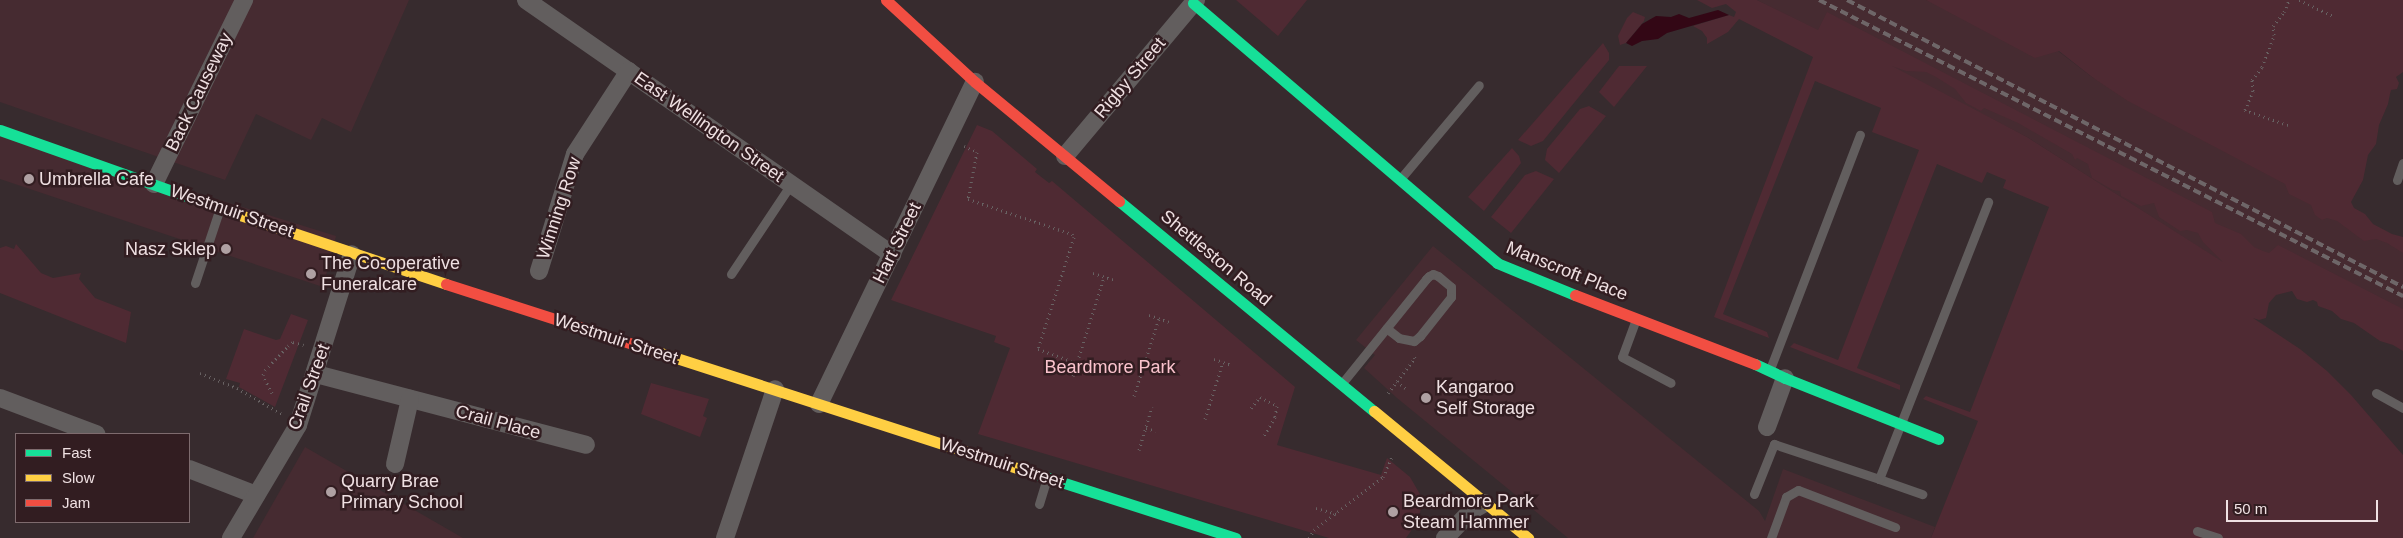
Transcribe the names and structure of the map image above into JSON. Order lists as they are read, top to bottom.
{
  "streets": {
    "street": [
      "Rigby Street",
      "Back Causeway",
      "East Wellington Street",
      "Winning Row",
      "Westmuir Street",
      "Hart Street",
      "Shettleston Road",
      "Manscroft Place",
      "Crail Street",
      "Crail Place"
    ]
  },
  "crossings": [
    ["Rigby Street", "Shettleston Road"],
    ["Rigby Street", "Manscroft Place"],
    ["Back Causeway", "Westmuir Street"],
    ["East Wellington Street", "Winning Row"],
    ["East Wellington Street", "Hart Street"],
    ["Westmuir Street", "Hart Street"],
    ["Westmuir Street", "Crail Street"],
    ["Hart Street", "Shettleston Road"],
    ["Crail Street", "Crail Place"]
  ],
  "parks": ["Beardmore Park"],
  "places": [
    "Umbrella Cafe",
    "Nasz Sklep",
    "The Co-operative Funeralcare",
    "Kangaroo Self Storage",
    "Quarry Brae Primary School",
    "Beardmore Park Steam Hammer"
  ],
  "legend": ["Fast", "Slow", "Jam"],
  "scale_bar": "50 m"
}
